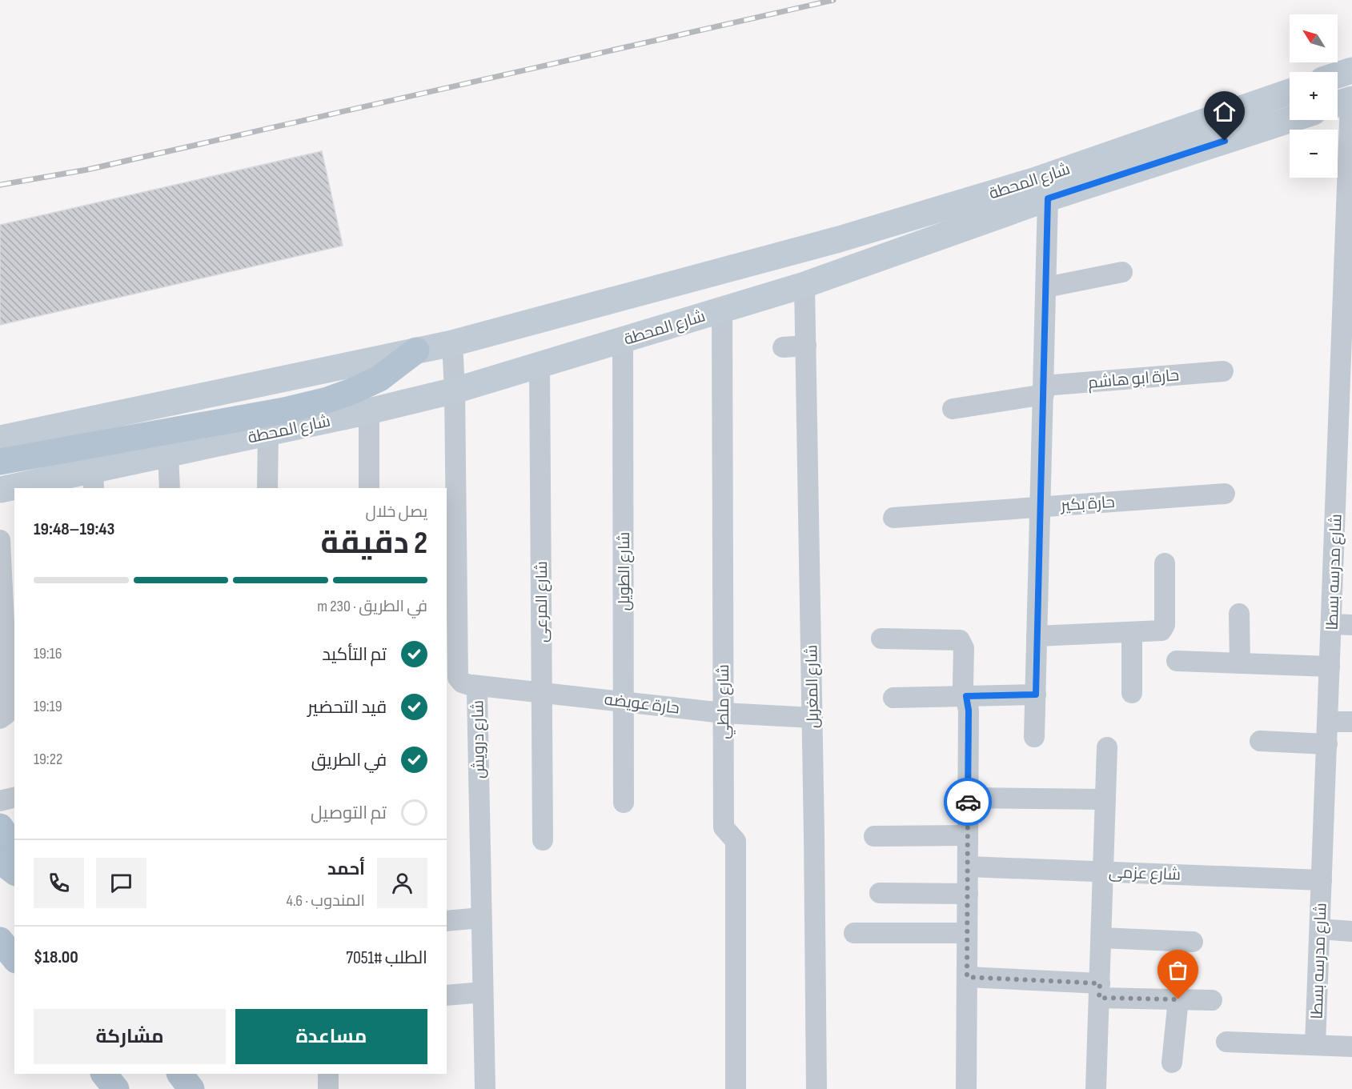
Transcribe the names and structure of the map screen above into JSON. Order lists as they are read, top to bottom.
{
  "streets": {
    "street": [
      "شارع المحطة",
      "حارة ابو هاشم",
      "حارة بكير",
      "شارع الطويل",
      "شارع مدرسه بسطا",
      "شارع المرعى",
      "شارع المغربل",
      "شارع ملطي",
      "حارة عويضه",
      "شارع درويش",
      "شارع عزمى"
    ]
  },
  "crossings": [
    ["شارع المحطة", "شارع الطويل"],
    ["شارع المحطة", "شارع المرعى"],
    ["شارع المحطة", "شارع المغربل"],
    ["شارع المحطة", "شارع ملطي"],
    ["شارع المحطة", "شارع درويش"],
    ["شارع الطويل", "حارة عويضه"],
    ["شارع مدرسه بسطا", "شارع عزمى"],
    ["شارع المرعى", "حارة عويضه"],
    ["شارع المغربل", "حارة عويضه"],
    ["شارع ملطي", "حارة عويضه"],
    ["حارة عويضه", "شارع درويش"]
  ],
  "north": "top left",
  "page": {
    "map_buttons": ["+", "−"],
    "heading": ["2 دقيقة", "يصل خلال", "19:43–19:48"],
    "panel": [
      "أحمد",
      "المندوب · 4.6",
      "الطلب #7051",
      "$18.00"
    ],
    "bar": "في الطريق · 230 m",
    "list": [
      ["تم التأكيد", "19:16"],
      ["قيد التحضير", "19:19"],
      ["في الطريق", "19:22"],
      "تم التوصيل"
    ],
    "buttons": ["مساعدة", "مشاركة"]
  }
}
